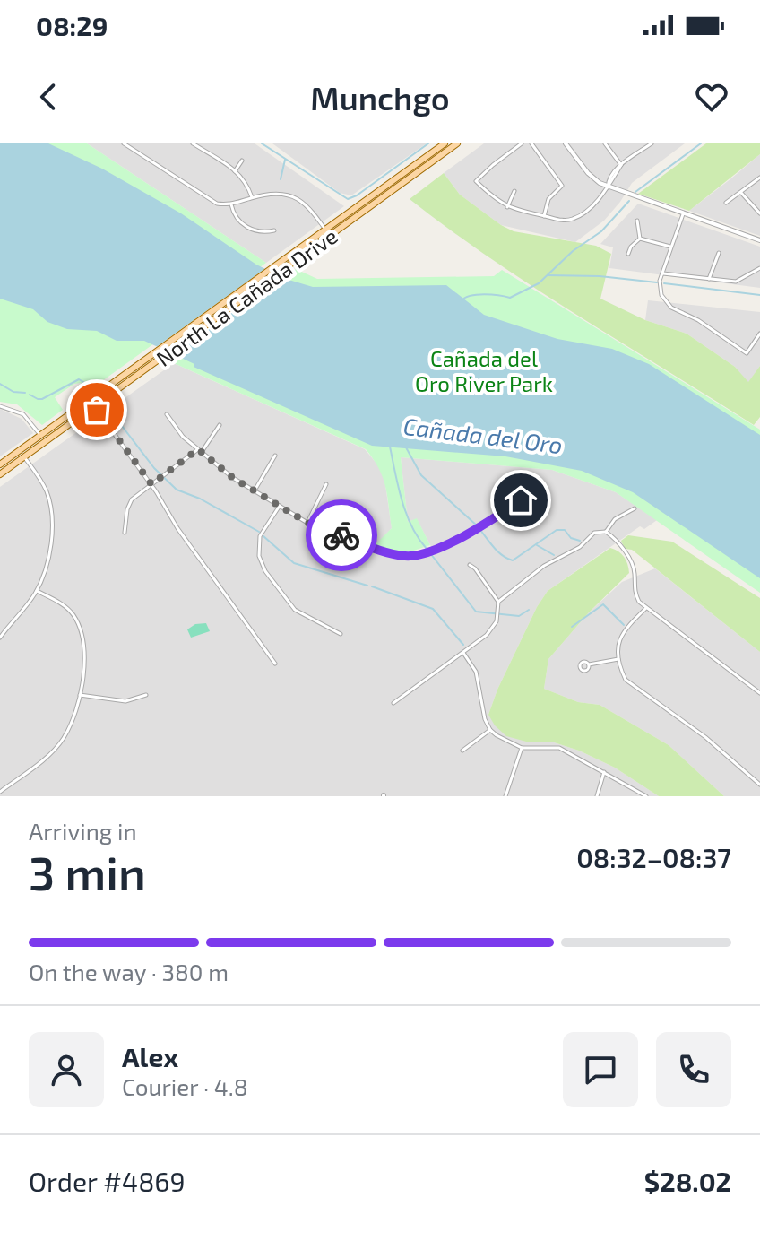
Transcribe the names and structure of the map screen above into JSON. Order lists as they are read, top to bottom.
{
  "streets": {
    "main road": ["North La Cañada Drive"]
  },
  "water": ["Cañada del Oro"],
  "parks": ["Cañada del Oro River Park"],
  "page": {
    "status": "08:29",
    "header": "Munchgo",
    "heading": ["3 min", "Arriving in", "08:32–08:37"],
    "panel": [
      "Alex",
      "Courier · 4.8",
      "Order #4869",
      "$28.02"
    ],
    "bar": "On the way · 380 m"
  }
}
